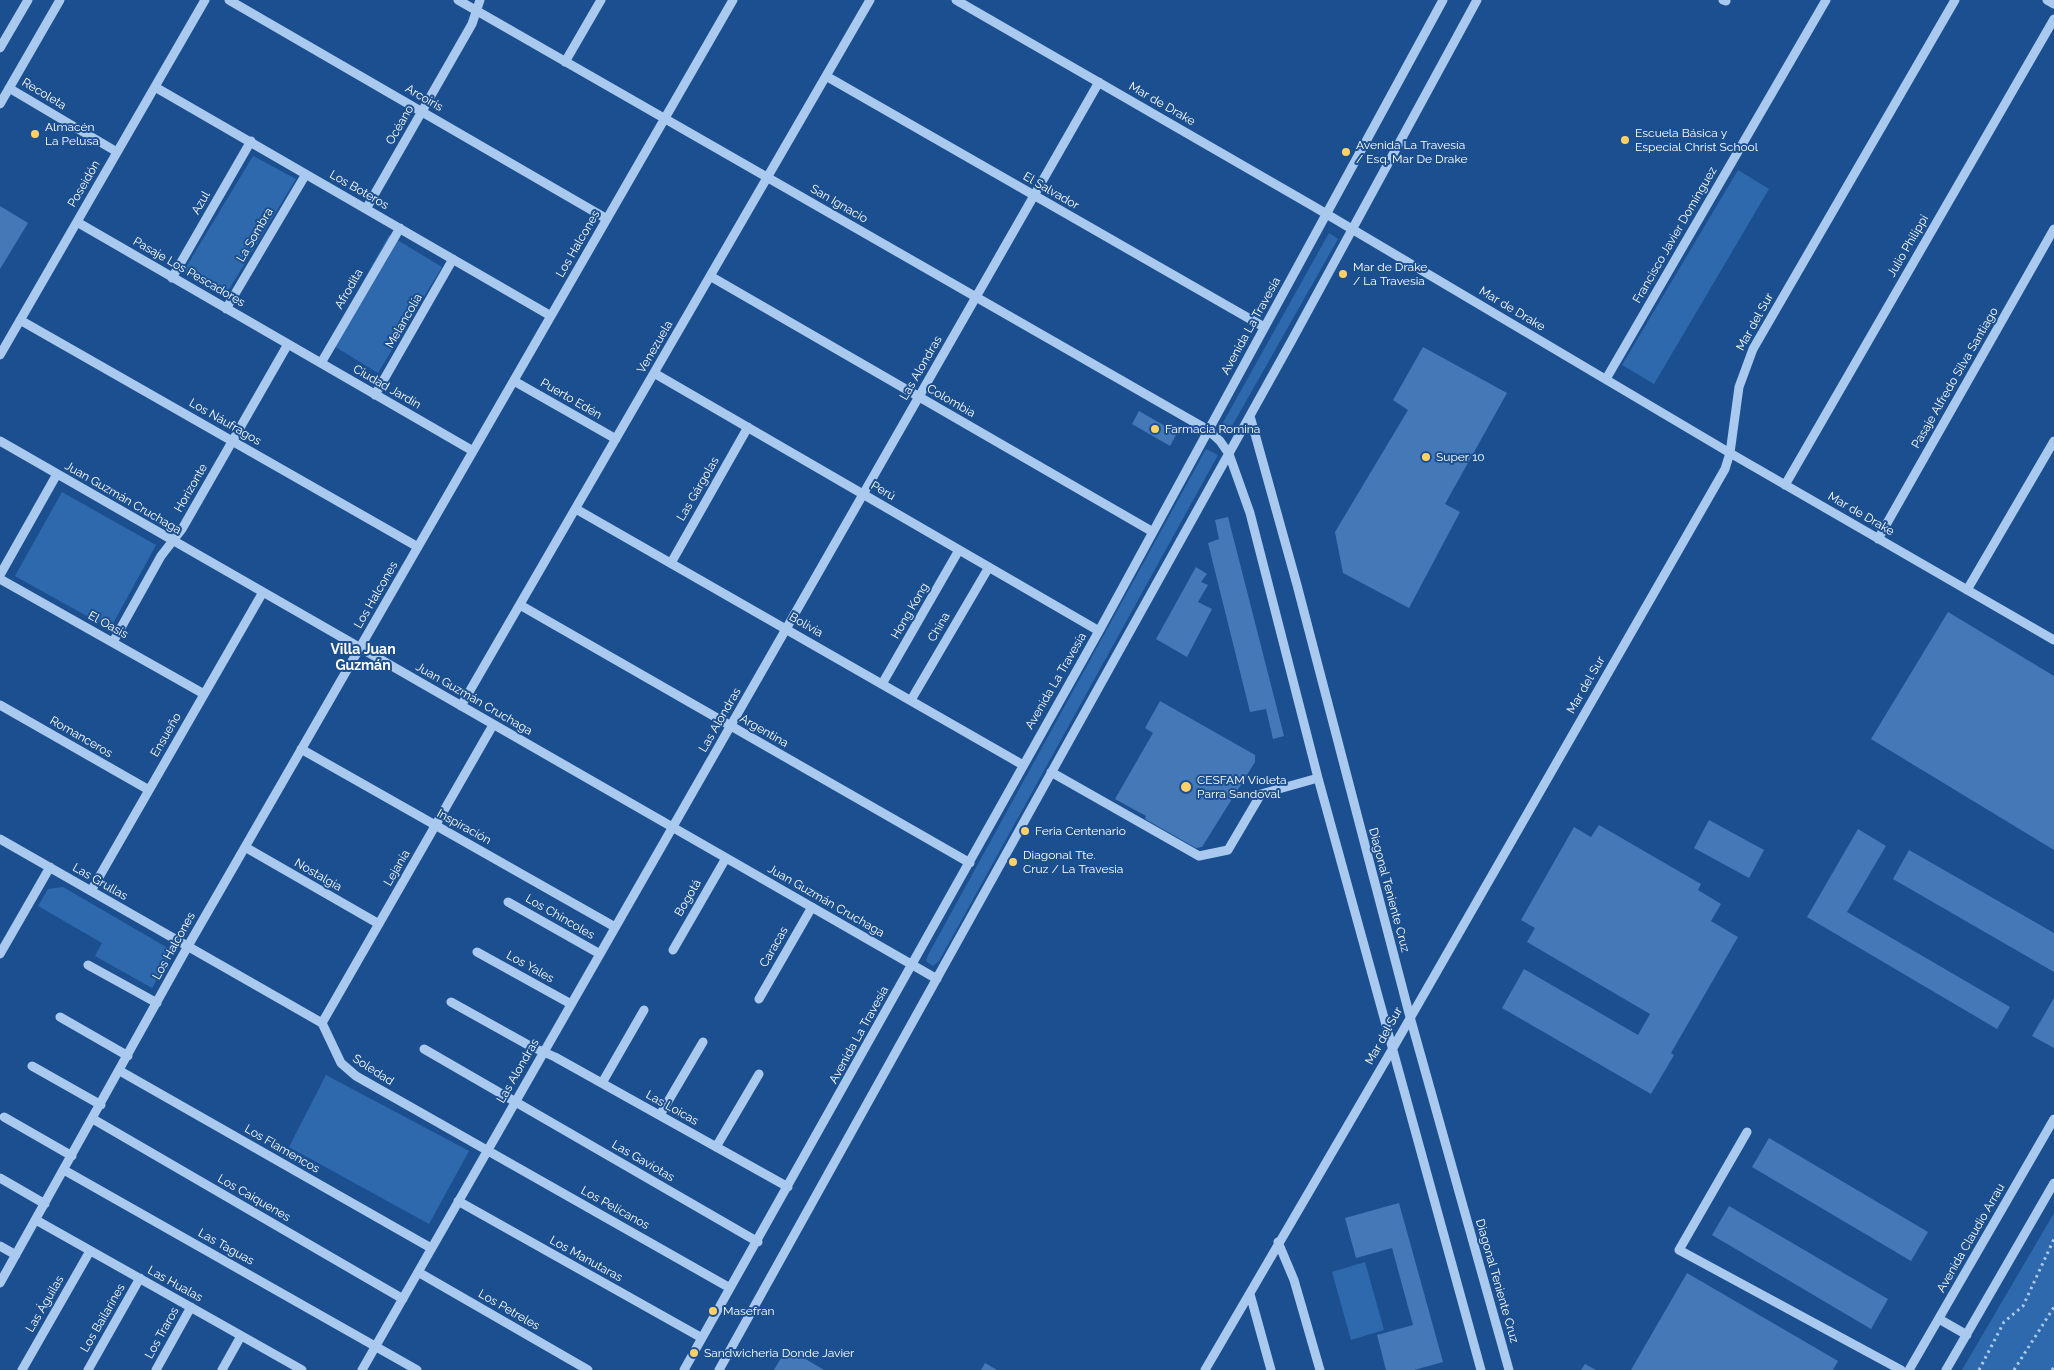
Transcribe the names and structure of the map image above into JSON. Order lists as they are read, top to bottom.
{
  "streets": {
    "street": [
      "Recoleta",
      "Arcoiris",
      "Mar de Drake",
      "Océano",
      "Poseidón",
      "Los Boteros",
      "El Salvador",
      "Azul",
      "San Ignacio",
      "La Sombra",
      "Francisco Javier Domínguez",
      "Los Halcones",
      "Julio Philippi",
      "Pasaje Los Pescadores",
      "Afrodita",
      "Melancolía",
      "Mar del Sur",
      "Avenida La Travesía",
      "Venezuela",
      "Las Alondras",
      "Pasaje Alfredo Silva Santiago",
      "Ciudad Jardín",
      "Puerto Edén",
      "Colombia",
      "Los Náufragos",
      "Horizonte",
      "Las Gárgolas",
      "Perú",
      "Juan Guzmán Cruchaga",
      "Hong Kong",
      "El Oasis",
      "Bolivia",
      "China",
      "Argentina",
      "Ensueño",
      "Romanceros",
      "Inspiración",
      "Lejanía",
      "Nostalgia",
      "Las Grullas",
      "Diagonal Teniente Cruz",
      "Bogotá",
      "Los Chincoles",
      "Caracas",
      "Los Yales",
      "Soledad",
      "Las Loicas",
      "Los Flamencos",
      "Las Gaviotas",
      "Los Caiquenes",
      "Los Pelícanos",
      "Avenida Claudio Arrau",
      "Las Taguas",
      "Los Manutaras",
      "Las Hualas",
      "Las Águilas",
      "Los Petreles",
      "Los Bailarines",
      "Los Traros"
    ]
  },
  "crossings": [
    ["Recoleta", "Poseidón"],
    ["Arcoiris", "Océano"],
    ["Arcoiris", "Los Halcones"],
    ["Mar de Drake", "Francisco Javier Domínguez"],
    ["Mar de Drake", "Julio Philippi"],
    ["Mar de Drake", "Mar del Sur"],
    ["Mar de Drake", "Avenida La Travesía"],
    ["Mar de Drake", "Las Alondras"],
    ["Mar de Drake", "Pasaje Alfredo Silva Santiago"],
    ["Océano", "Los Boteros"],
    ["Océano", "San Ignacio"],
    ["Poseidón", "Los Boteros"],
    ["Poseidón", "Pasaje Los Pescadores"],
    ["Poseidón", "Los Náufragos"],
    ["Los Boteros", "Azul"],
    ["Los Boteros", "La Sombra"],
    ["Los Boteros", "Los Halcones"],
    ["Los Boteros", "Afrodita"],
    ["Los Boteros", "Melancolía"],
    ["El Salvador", "Avenida La Travesía"],
    ["El Salvador", "Venezuela"],
    ["El Salvador", "Las Alondras"],
    ["Azul", "Pasaje Los Pescadores"],
    ["San Ignacio", "Los Halcones"],
    ["San Ignacio", "Avenida La Travesía"],
    ["San Ignacio", "Venezuela"],
    ["San Ignacio", "Las Alondras"],
    ["La Sombra", "Pasaje Los Pescadores"],
    ["Los Halcones", "Ciudad Jardín"],
    ["Los Halcones", "Puerto Edén"],
    ["Los Halcones", "Los Náufragos"],
    ["Los Halcones", "Juan Guzmán Cruchaga"],
    ["Los Halcones", "Inspiración"],
    ["Los Halcones", "Nostalgia"],
    ["Los Halcones", "Las Grullas"],
    ["Los Halcones", "Los Flamencos"],
    ["Los Halcones", "Los Caiquenes"],
    ["Los Halcones", "Las Taguas"],
    ["Los Halcones", "Las Hualas"],
    ["Pasaje Los Pescadores", "Ciudad Jardín"],
    ["Pasaje Los Pescadores", "Horizonte"],
    ["Afrodita", "Ciudad Jardín"],
    ["Melancolía", "Ciudad Jardín"],
    ["Mar del Sur", "Diagonal Teniente Cruz"],
    ["Avenida La Travesía", "Colombia"],
    ["Avenida La Travesía", "Perú"],
    ["Avenida La Travesía", "Juan Guzmán Cruchaga"],
    ["Avenida La Travesía", "Bolivia"],
    ["Avenida La Travesía", "Argentina"],
    ["Avenida La Travesía", "Las Loicas"],
    ["Avenida La Travesía", "Las Gaviotas"],
    ["Avenida La Travesía", "Los Pelícanos"],
    ["Avenida La Travesía", "Los Manutaras"],
    ["Venezuela", "Puerto Edén"],
    ["Venezuela", "Colombia"],
    ["Venezuela", "Perú"],
    ["Venezuela", "Juan Guzmán Cruchaga"],
    ["Venezuela", "Bolivia"],
    ["Venezuela", "Argentina"],
    ["Las Alondras", "Colombia"],
    ["Las Alondras", "Perú"],
    ["Las Alondras", "Juan Guzmán Cruchaga"],
    ["Las Alondras", "Bolivia"],
    ["Las Alondras", "Argentina"],
    ["Las Alondras", "Inspiración"],
    ["Las Alondras", "Los Chincoles"],
    ["Las Alondras", "Los Yales"],
    ["Las Alondras", "Soledad"],
    ["Las Alondras", "Las Loicas"],
    ["Las Alondras", "Los Flamencos"],
    ["Las Alondras", "Las Gaviotas"],
    ["Las Alondras", "Los Caiquenes"],
    ["Las Alondras", "Los Pelícanos"],
    ["Las Alondras", "Las Taguas"],
    ["Las Alondras", "Los Manutaras"],
    ["Las Alondras", "Los Petreles"],
    ["Ciudad Jardín", "Horizonte"],
    ["Los Náufragos", "Horizonte"],
    ["Horizonte", "Juan Guzmán Cruchaga"],
    ["Horizonte", "El Oasis"],
    ["Las Gárgolas", "Perú"],
    ["Las Gárgolas", "Bolivia"],
    ["Perú", "Hong Kong"],
    ["Perú", "China"],
    ["Juan Guzmán Cruchaga", "Ensueño"],
    ["Juan Guzmán Cruchaga", "Lejanía"],
    ["Juan Guzmán Cruchaga", "Bogotá"],
    ["Juan Guzmán Cruchaga", "Caracas"],
    ["Hong Kong", "Bolivia"],
    ["El Oasis", "Ensueño"],
    ["Bolivia", "China"],
    ["Ensueño", "Romanceros"],
    ["Ensueño", "Las Grullas"],
    ["Inspiración", "Lejanía"],
    ["Lejanía", "Nostalgia"],
    ["Lejanía", "Soledad"],
    ["Soledad", "Los Pelícanos"],
    ["Las Hualas", "Las Águilas"],
    ["Las Hualas", "Los Bailarines"],
    ["Las Hualas", "Los Traros"]
  ],
  "districts": ["Villa Juan Guzmán"],
  "places": [
    "Almacén La Pelusa",
    "Escuela Básica y Especial Christ School",
    "Avenida La Travesía / Esq. Mar De Drake",
    "Mar de Drake / La Travesia",
    "Farmacia Romina",
    "Super 10",
    "CESFAM Violeta Parra Sandoval",
    "Feria Centenario",
    "Diagonal Tte. Cruz / La Travesia",
    "Masefran",
    "Sandwicheria Donde Javier"
  ]
}
